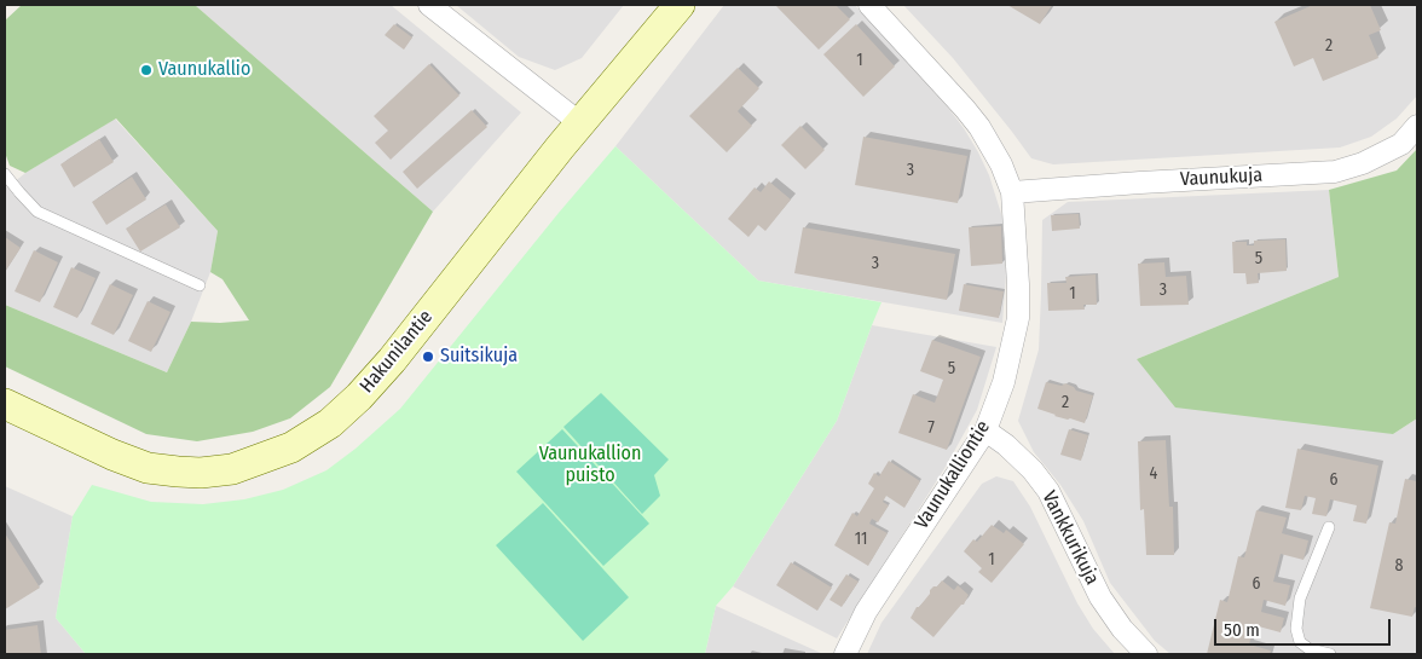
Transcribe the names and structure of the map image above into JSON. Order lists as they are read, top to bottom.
{
  "streets": {
    "main road": ["Hakunilantie"],
    "street": ["Vaunukuja", "Vaunukalliontie", "Vankkurikuja"]
  },
  "crossings": [
    ["Vaunukuja", "Vaunukalliontie"],
    ["Vaunukalliontie", "Vankkurikuja"]
  ],
  "parks": ["Vaunukallion puisto"],
  "places": ["Vaunukallio", "Suitsikuja"],
  "house_numbers": [
    "2",
    "1",
    "3",
    "5",
    "3",
    "3",
    "1",
    "5",
    "2",
    "7",
    "4",
    "6",
    "11",
    "1",
    "8",
    "6"
  ],
  "scale_bar": "50 m"
}
